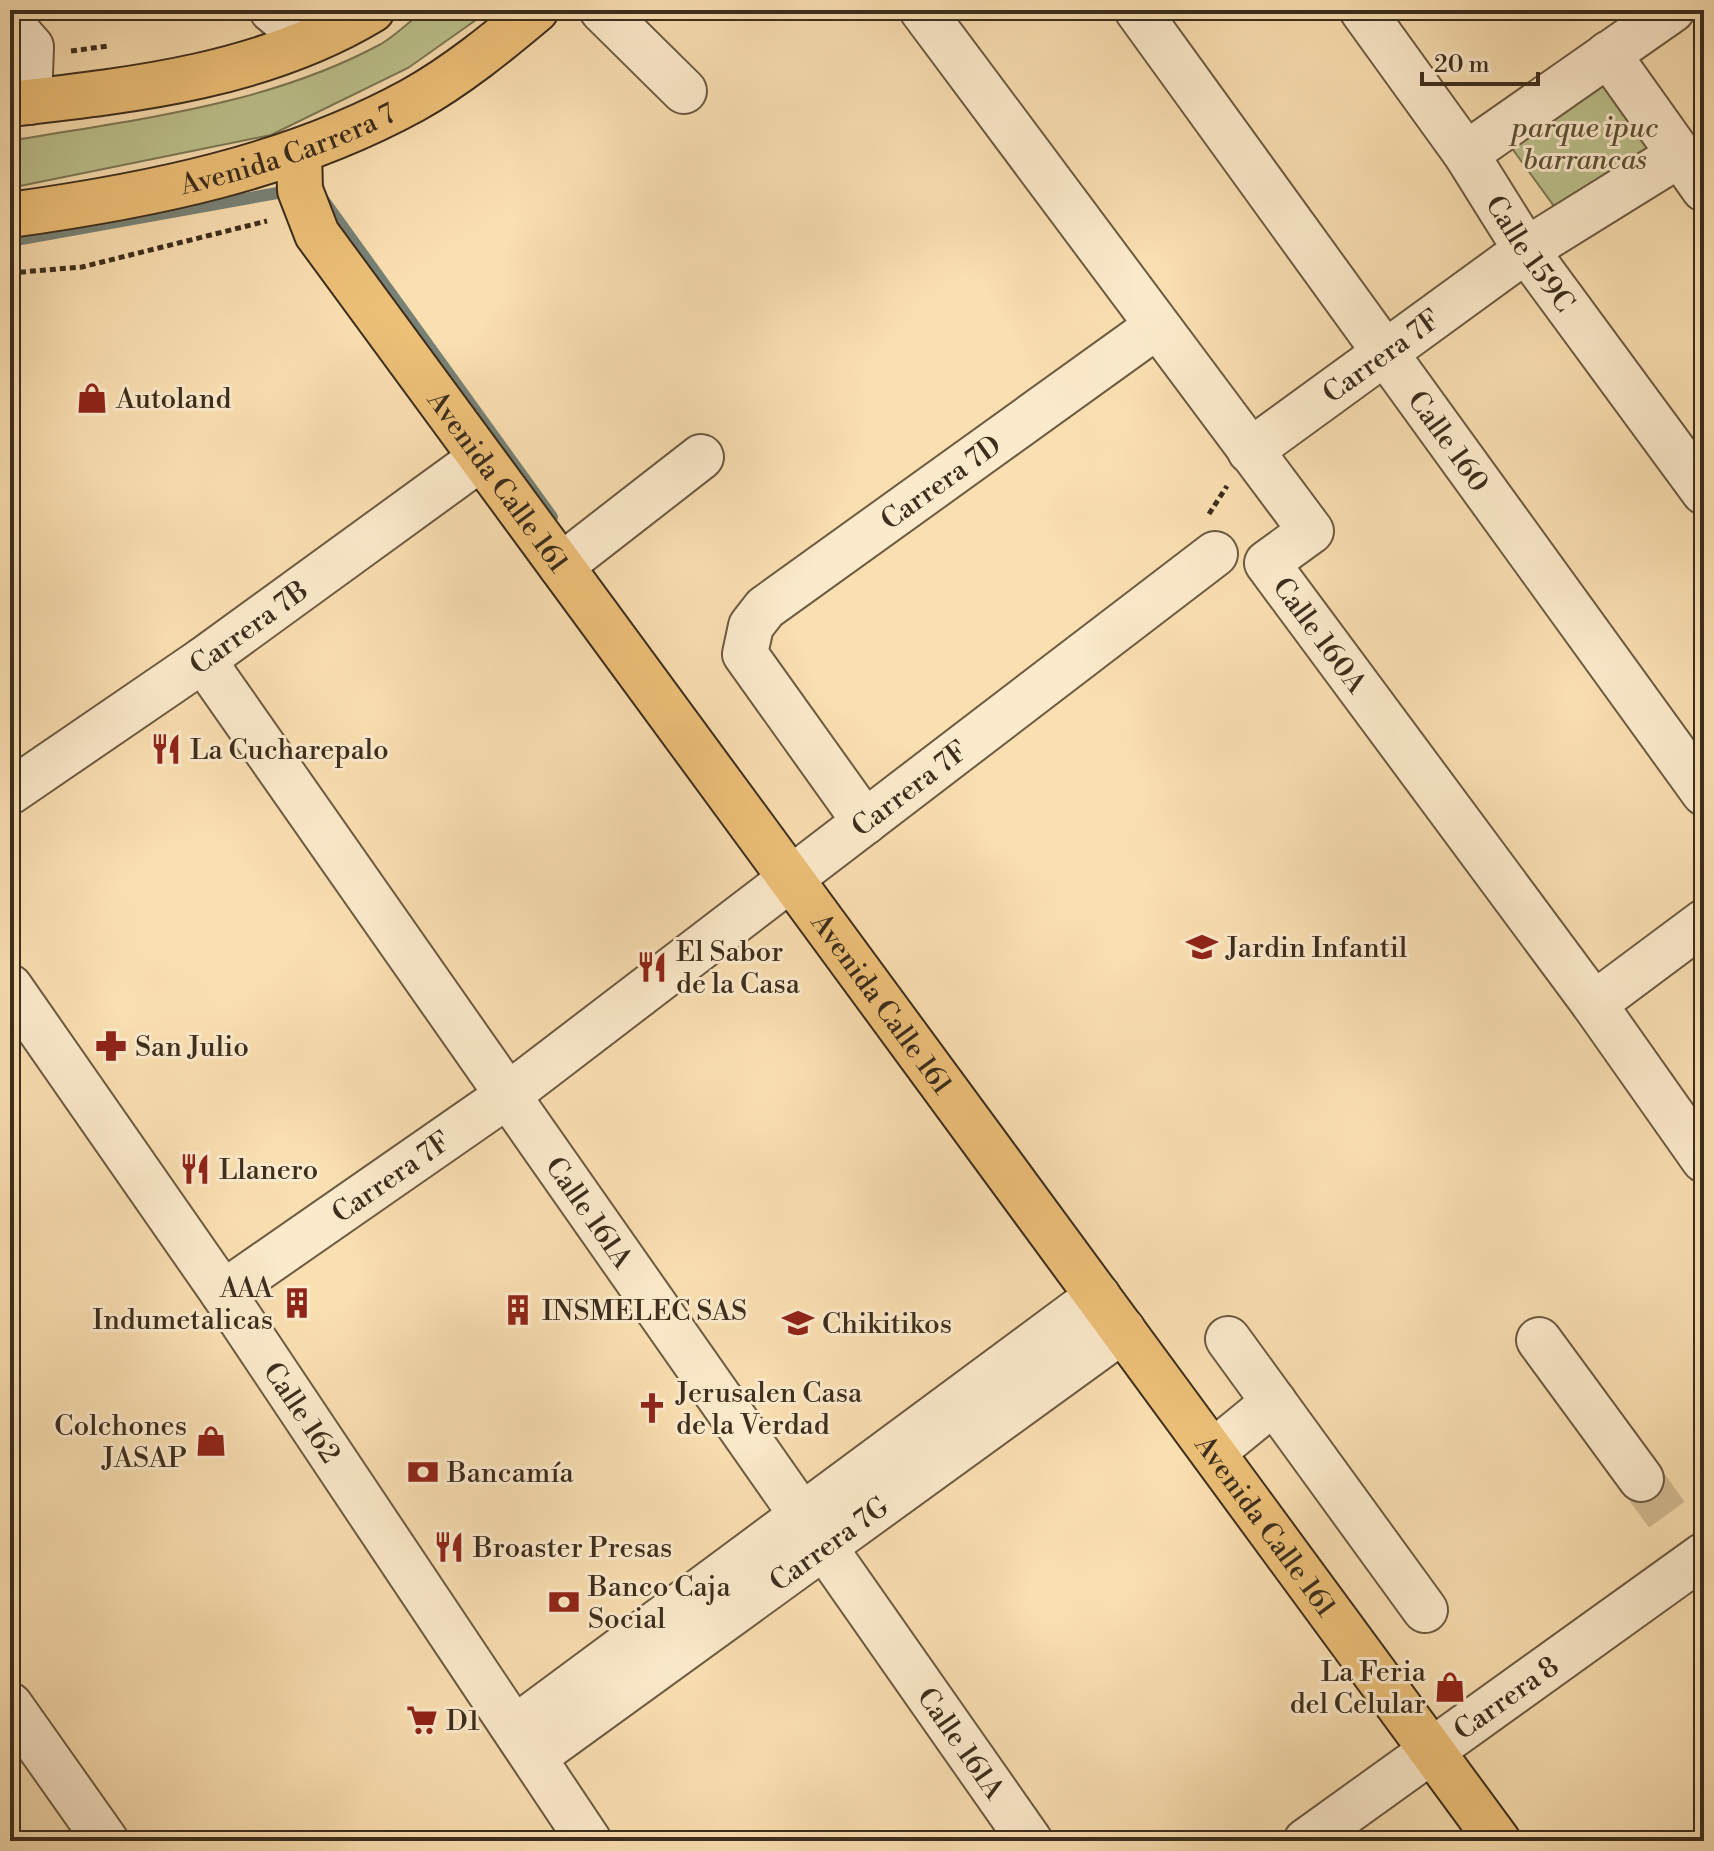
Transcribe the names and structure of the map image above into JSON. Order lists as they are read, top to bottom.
{
  "streets": {
    "main road": ["Avenida Carrera 7", "Avenida Calle 161"],
    "street": [
      "Calle 159C",
      "Carrera 7F",
      "Calle 160",
      "Carrera 7D",
      "Carrera 7B",
      "Calle 160A",
      "Calle 161A",
      "Calle 162",
      "Carrera 7G",
      "Carrera 8"
    ]
  },
  "crossings": [
    ["Avenida Carrera 7", "Avenida Calle 161"],
    ["Calle 159C", "Carrera 7F"],
    ["Carrera 7F", "Calle 160"],
    ["Carrera 7F", "Carrera 7D"],
    ["Carrera 7F", "Avenida Calle 161"],
    ["Carrera 7F", "Calle 160A"],
    ["Carrera 7F", "Calle 161A"],
    ["Carrera 7F", "Calle 162"],
    ["Carrera 7D", "Calle 160A"],
    ["Avenida Calle 161", "Carrera 7B"],
    ["Avenida Calle 161", "Carrera 7G"],
    ["Avenida Calle 161", "Carrera 8"],
    ["Carrera 7B", "Calle 161A"],
    ["Calle 161A", "Carrera 7G"],
    ["Calle 162", "Carrera 7G"]
  ],
  "parks": ["parque ipuc barrancas"],
  "places": {
    "shop": ["Autoland", "Colchones JASAP", "La Feria del Celular"],
    "restaurant": [
      "La Cucharepalo",
      "El Sabor de la Casa",
      "Llanero",
      "Broaster Presas"
    ],
    "school or university": ["Jardin Infantil", "Chikitikos"],
    "pharmacy": ["San Julio"],
    "building": ["AAA Indumetalicas", "INSMELEC SAS"],
    "church": ["Jerusalen Casa de la Verdad"],
    "bank": ["Bancamía", "Banco Caja Social"],
    "supermarket": ["D1"]
  },
  "scale_bar": "20 m"
}
